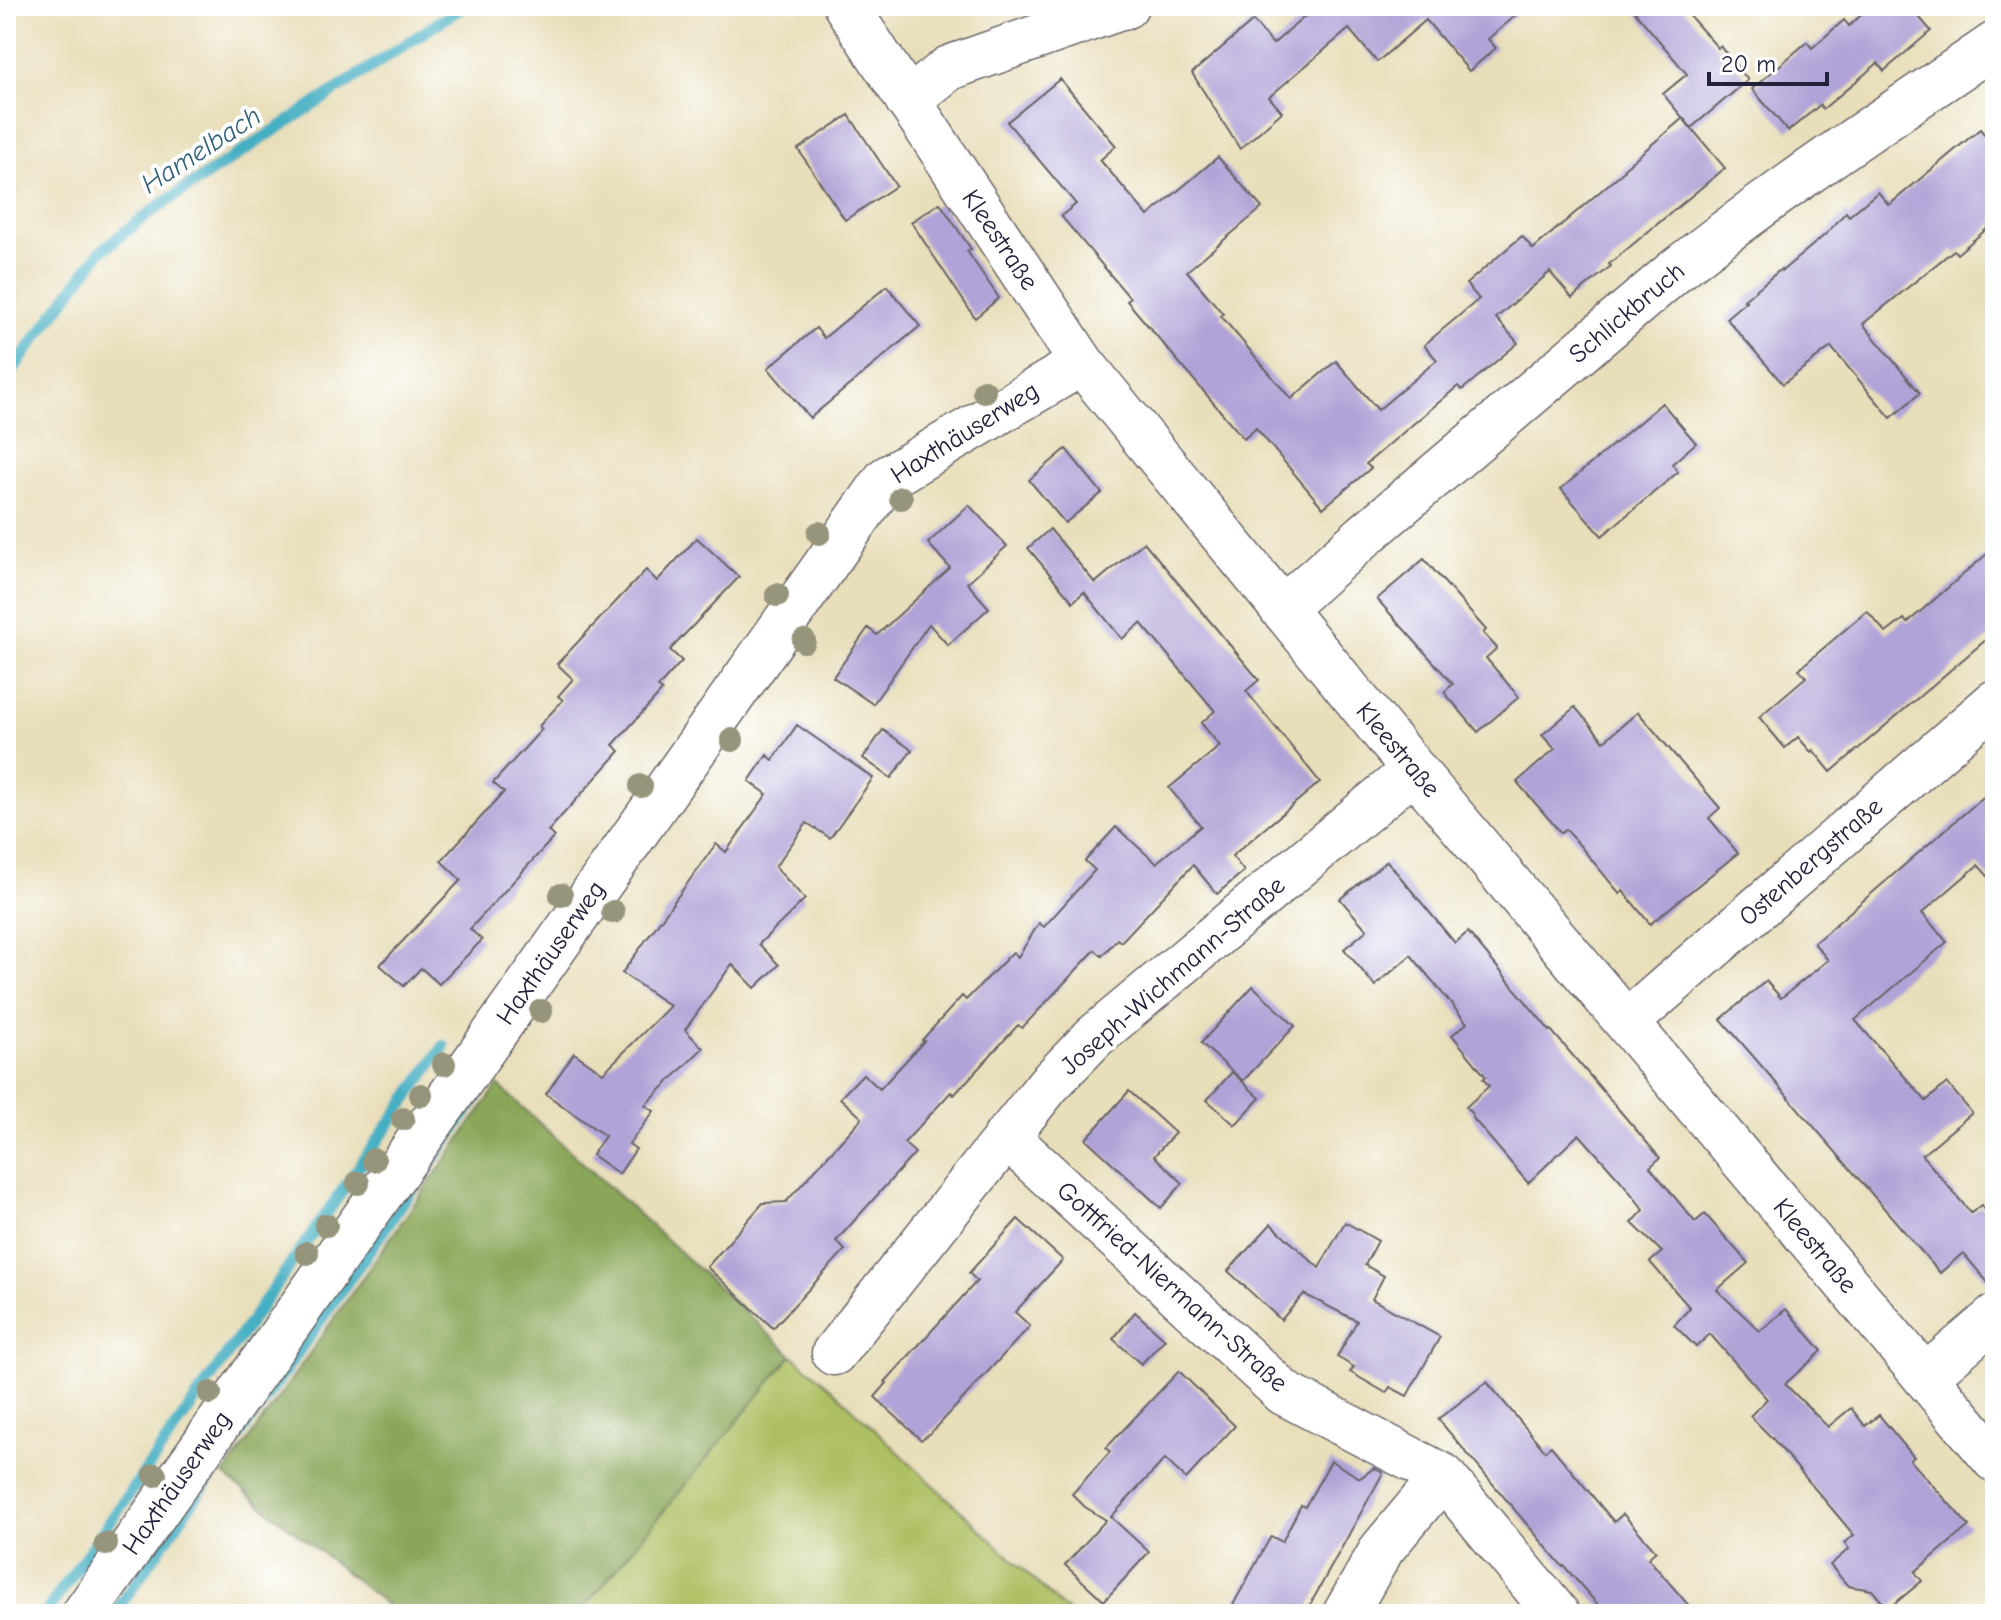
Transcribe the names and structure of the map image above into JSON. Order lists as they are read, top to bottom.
{
  "streets": {
    "street": [
      "Kleestraße",
      "Schlickbruch",
      "Haxthäuserweg",
      "Ostenbergstraße",
      "Joseph-Wichmann-Straße",
      "Gottfried-Niermann-Straße"
    ]
  },
  "crossings": [
    ["Kleestraße", "Schlickbruch"],
    ["Kleestraße", "Haxthäuserweg"],
    ["Kleestraße", "Ostenbergstraße"],
    ["Kleestraße", "Joseph-Wichmann-Straße"],
    ["Joseph-Wichmann-Straße", "Gottfried-Niermann-Straße"]
  ],
  "water": ["Hamelbach"],
  "scale_bar": "20 m"
}
